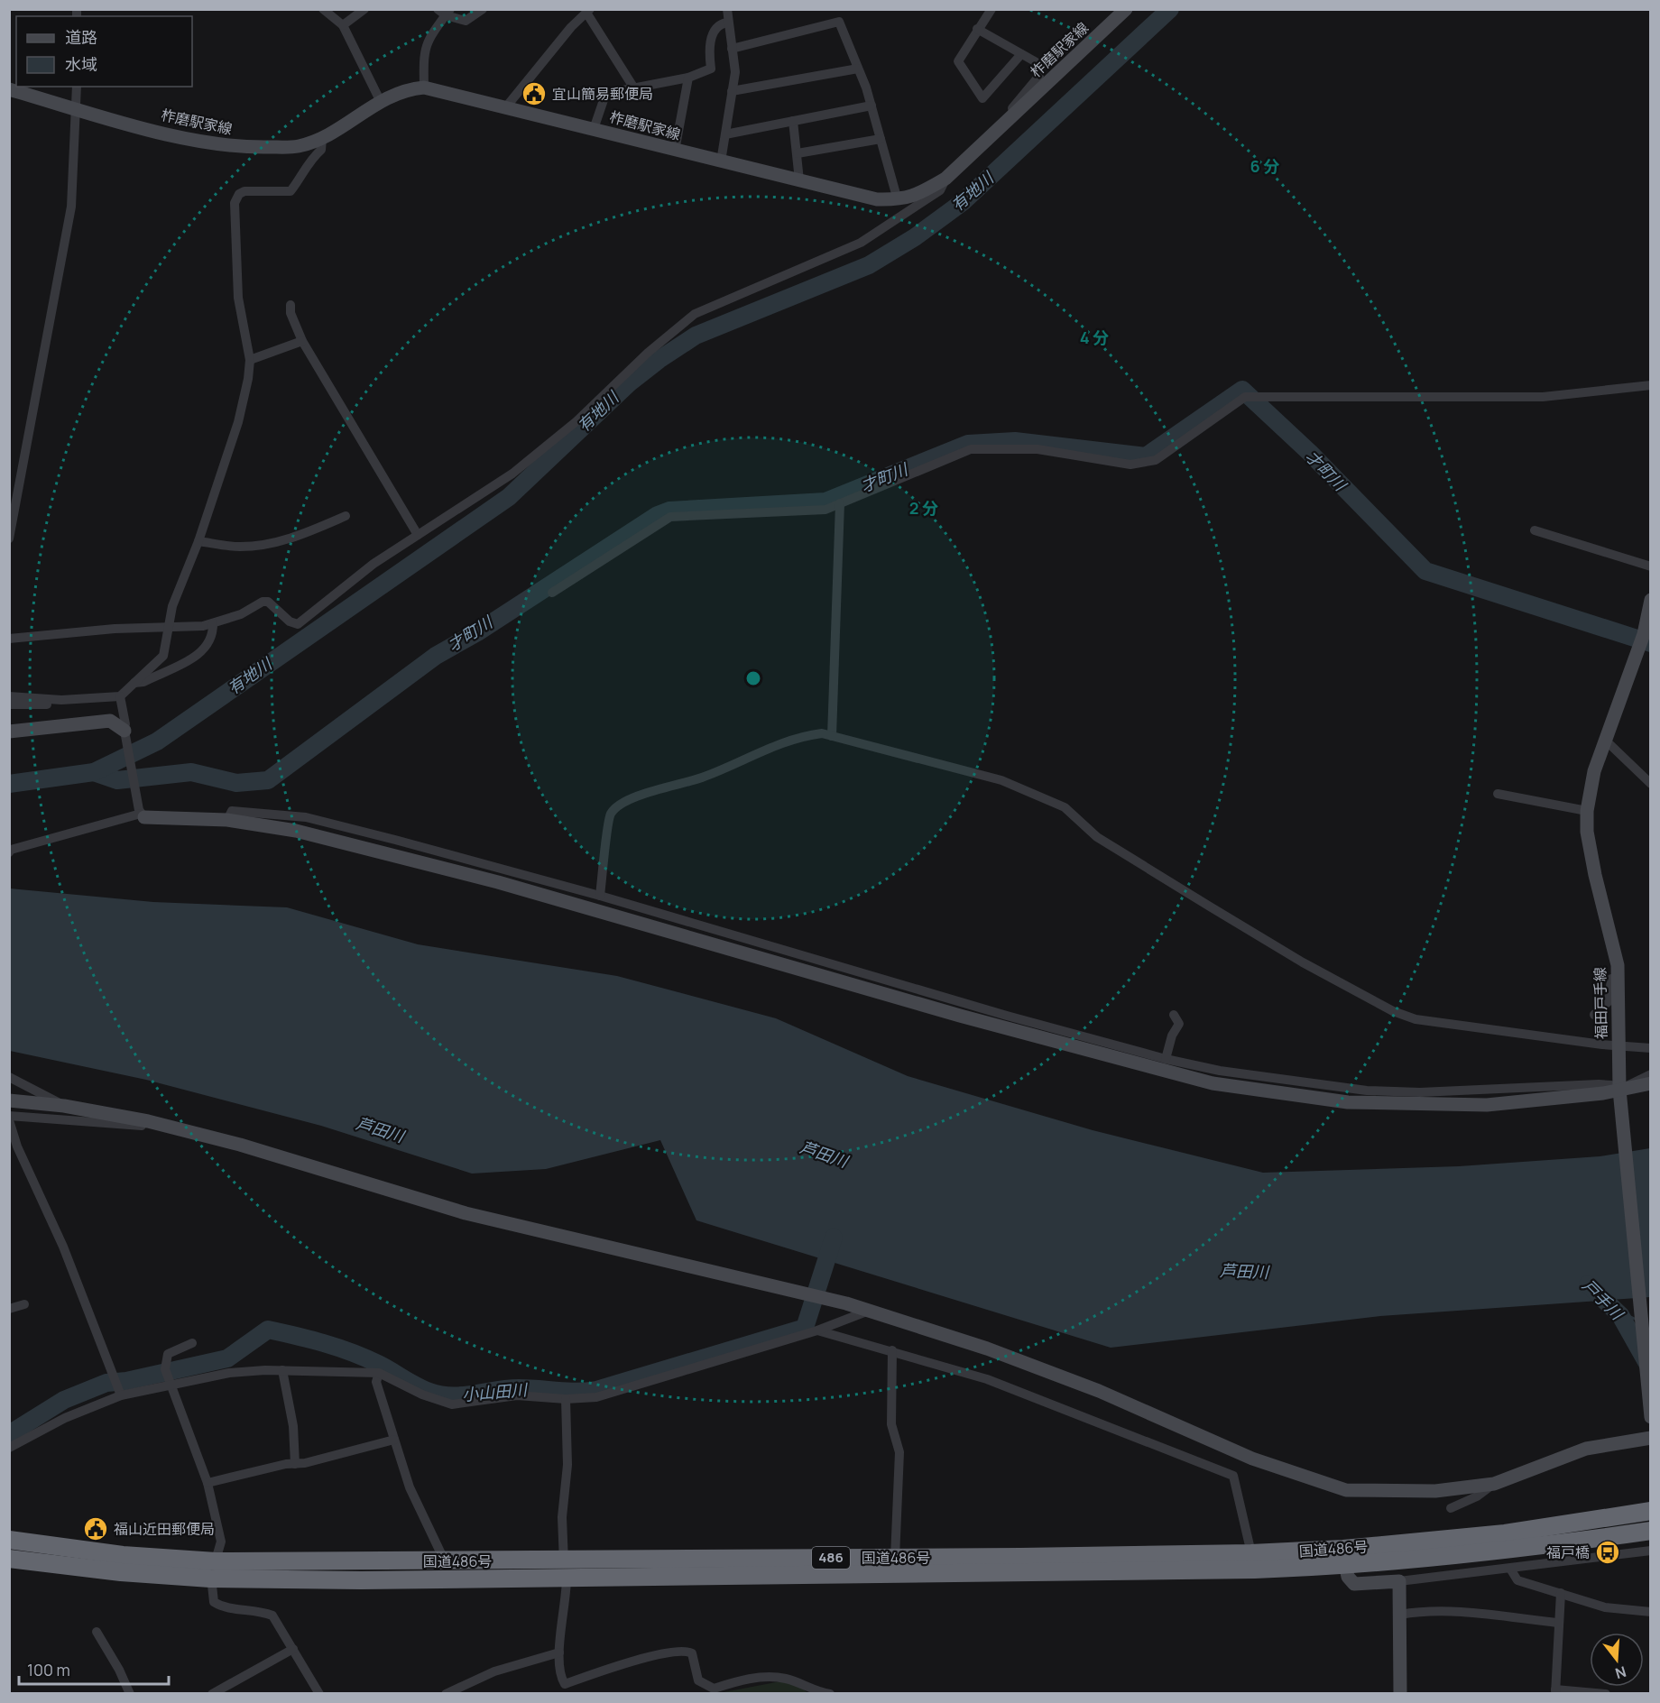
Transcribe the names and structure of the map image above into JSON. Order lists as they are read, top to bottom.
{
  "streets": {
    "highway": ["国道486号", "486"],
    "street": ["柞磨駅家線", "福田戸手線"]
  },
  "water": [
    "有地川",
    "才町川",
    "芦田川",
    "戸手川",
    "小山田川"
  ],
  "places": {
    "public building": ["宜山簡易郵便局", "福山近田郵便局"],
    "bus stop": ["福戸橋"]
  },
  "legend": ["道路", "水域"],
  "scale_bar": "100 m",
  "north": "bottom",
  "rings": ["6 分", "4 分", "2 分"]
}
